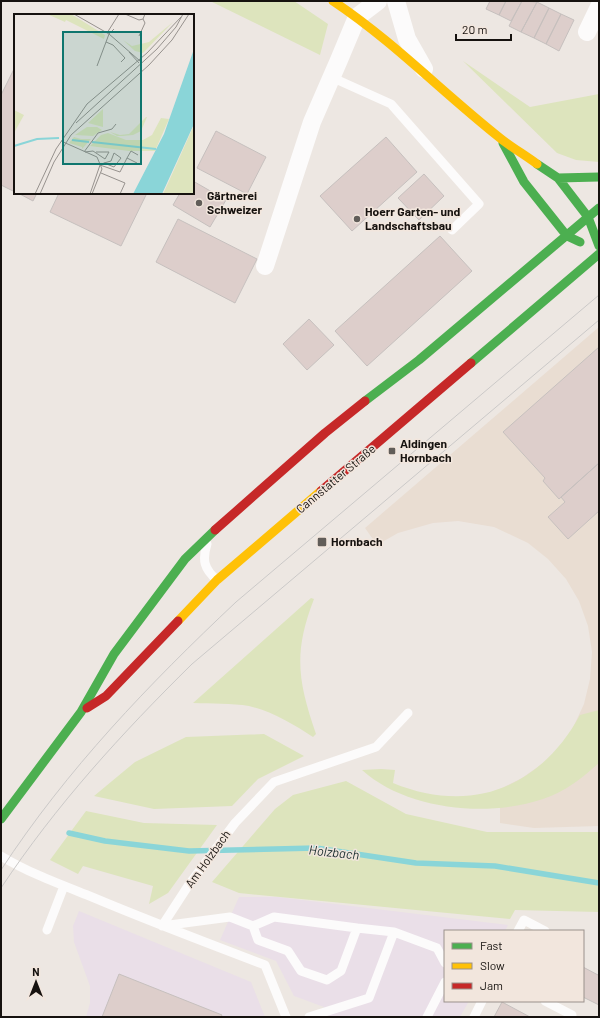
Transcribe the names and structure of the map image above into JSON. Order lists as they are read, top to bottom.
{
  "streets": {
    "main road": ["Cannstatter Straße"],
    "lane": ["Am Holzbach"]
  },
  "water": ["Holzbach"],
  "places": {
    "other": ["Gärtnerei Schweizer", "Hoerr Garten- und Landschaftsbau"],
    "transit": ["Aldingen Hornbach", "Hornbach"]
  },
  "legend": ["Fast", "Slow", "Jam"],
  "scale_bar": "20 m",
  "north": "top"
}
